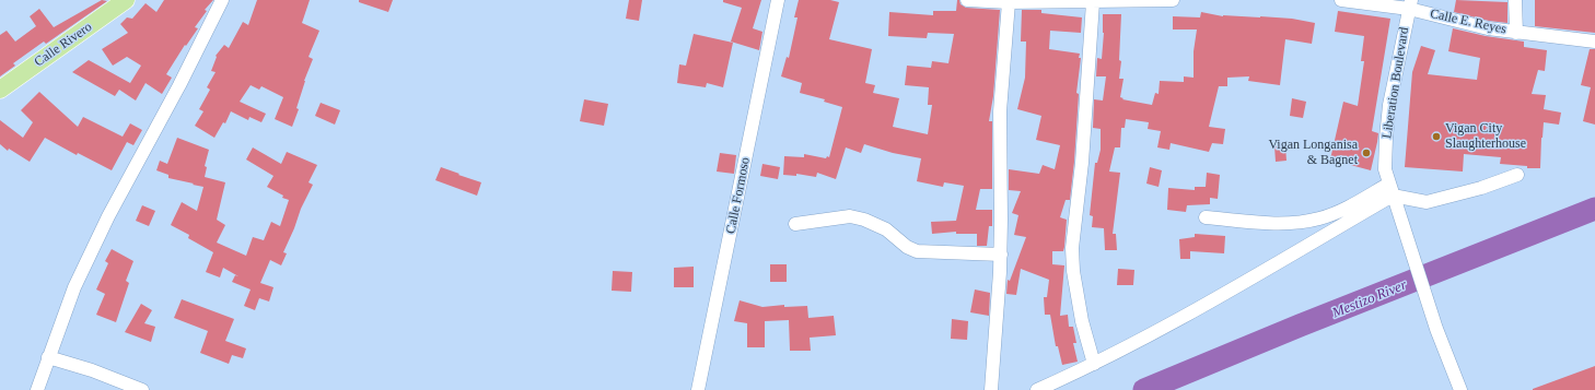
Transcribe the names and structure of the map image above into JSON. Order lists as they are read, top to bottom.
{
  "streets": {
    "main road": ["Calle Rivero"],
    "street": ["Calle E. Reyes", "Liberation Boulevard", "Calle Formoso"]
  },
  "crossings": [
    ["Calle E. Reyes", "Liberation Boulevard"]
  ],
  "water": ["Mestizo River"],
  "places": ["Vigan City Slaughterhouse", "Vigan Longanisa & Bagnet"]
}
